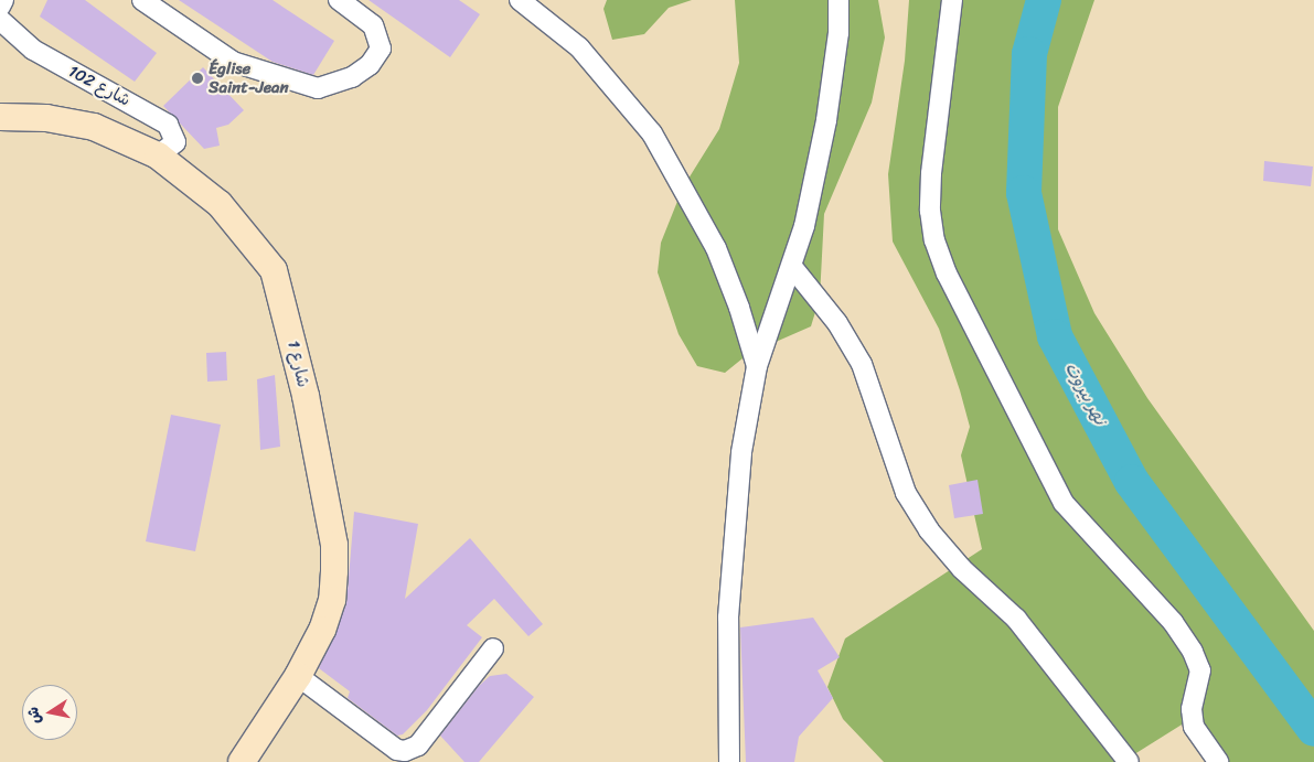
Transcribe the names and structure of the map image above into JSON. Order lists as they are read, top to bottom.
{
  "streets": {
    "street": ["شارع 102", "شارع 1"]
  },
  "crossings": [
    ["شارع 102", "شارع 1"]
  ],
  "water": ["نهر بيروت"],
  "places": ["Église Saint-Jean"],
  "north": "left"
}
